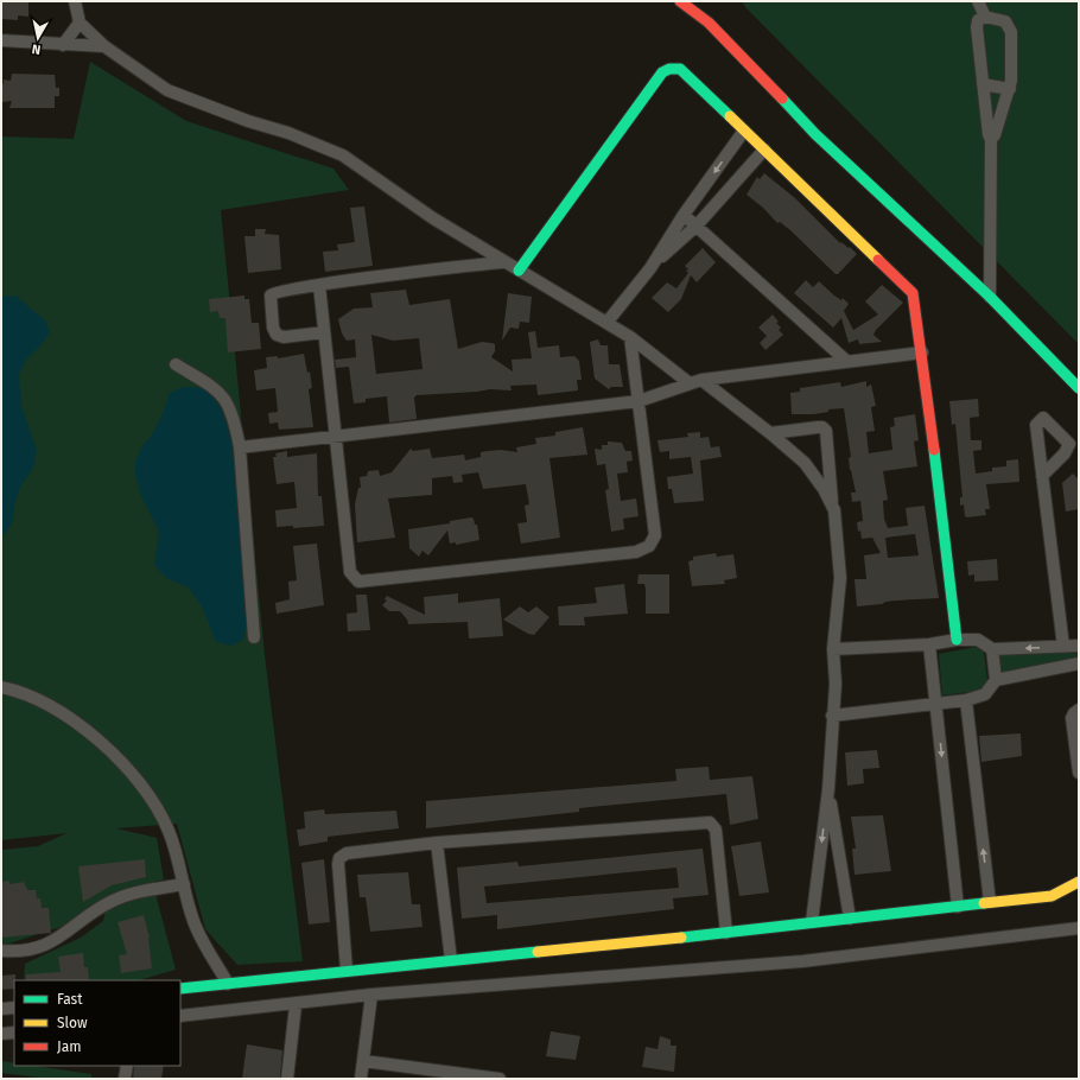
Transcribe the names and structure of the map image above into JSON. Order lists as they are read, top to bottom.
{
  "legend": ["Fast", "Slow", "Jam"],
  "north": "bottom"
}
